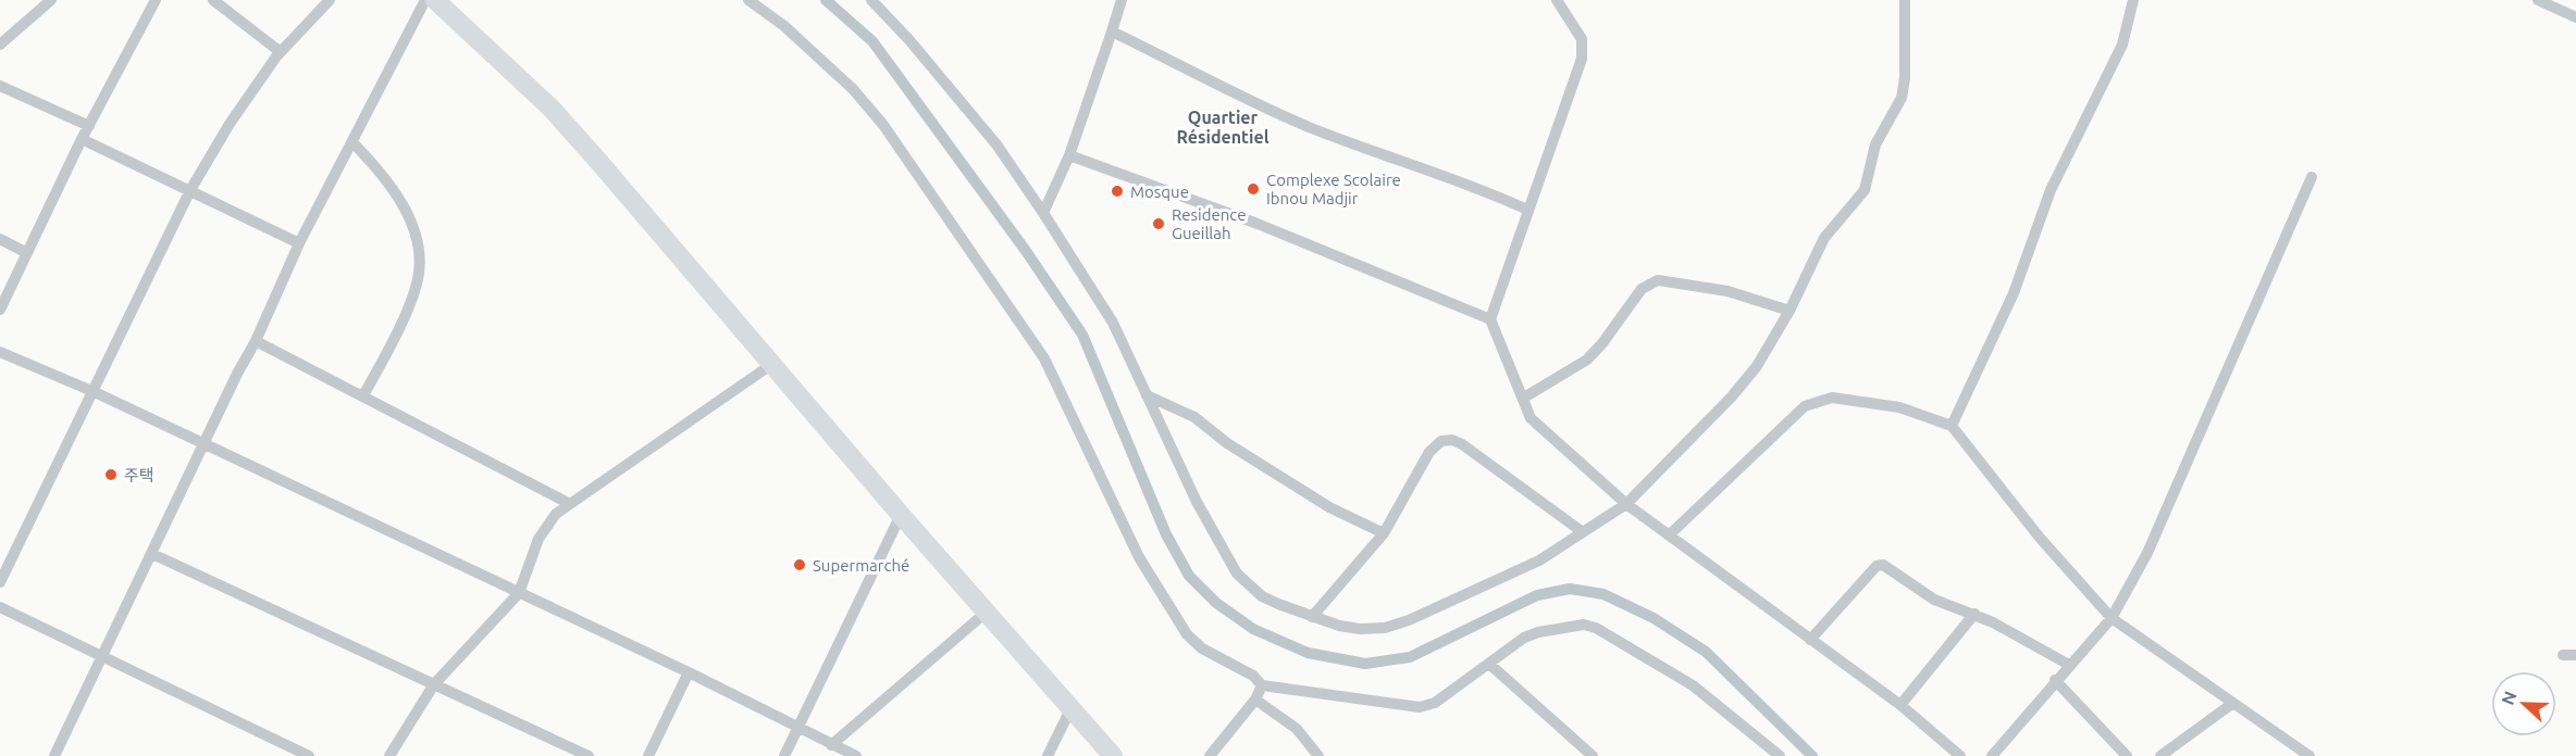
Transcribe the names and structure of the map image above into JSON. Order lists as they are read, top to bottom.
{
  "districts": ["Quartier Résidentiel"],
  "places": [
    "Complexe Scolaire Ibnou Madjir",
    "Mosque",
    "Residence Gueillah",
    "주택",
    "Supermarché"
  ],
  "north": "left"
}
